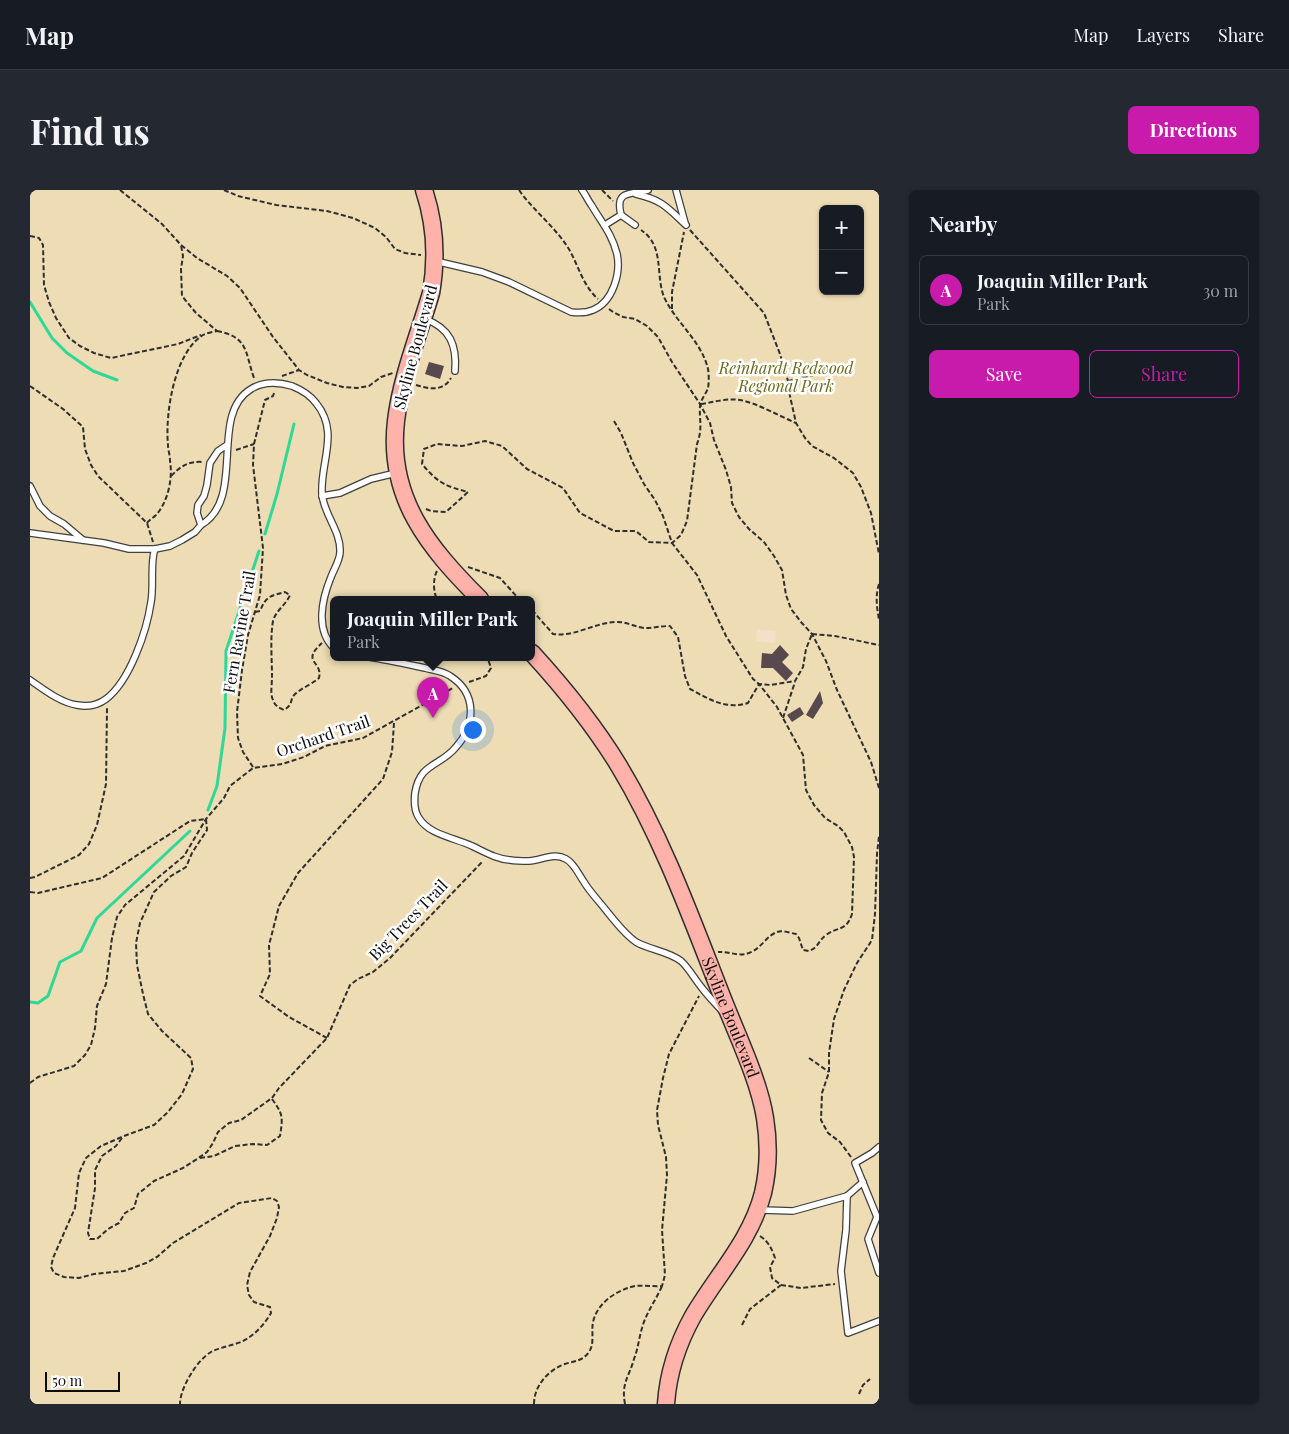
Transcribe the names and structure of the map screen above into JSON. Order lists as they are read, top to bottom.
{
  "streets": {
    "main road": ["Skyline Boulevard"],
    "path": ["Fern Ravine Trail", "Orchard Trail", "Big Trees Trail"]
  },
  "crossings": [
    ["Fern Ravine Trail", "Orchard Trail"]
  ],
  "parks": ["Reinhardt Redwood Regional Park"],
  "scale_bar": "50 m",
  "page": {
    "header": "Map",
    "nav": ["Map", "Layers", "Share"],
    "buttons": [
      "Directions",
      ["Save", "Share"]
    ],
    "title": "Find us",
    "heading": "Nearby",
    "map_buttons": ["+", "−"],
    "list": [
      {
        "mark": "A",
        "name": "Joaquin Miller Park",
        "note": "Park",
        "value": "30 m"
      }
    ],
    "popup": ["Joaquin Miller Park", "Park"],
    "pins": "A",
    "scale": "50 m"
  }
}
